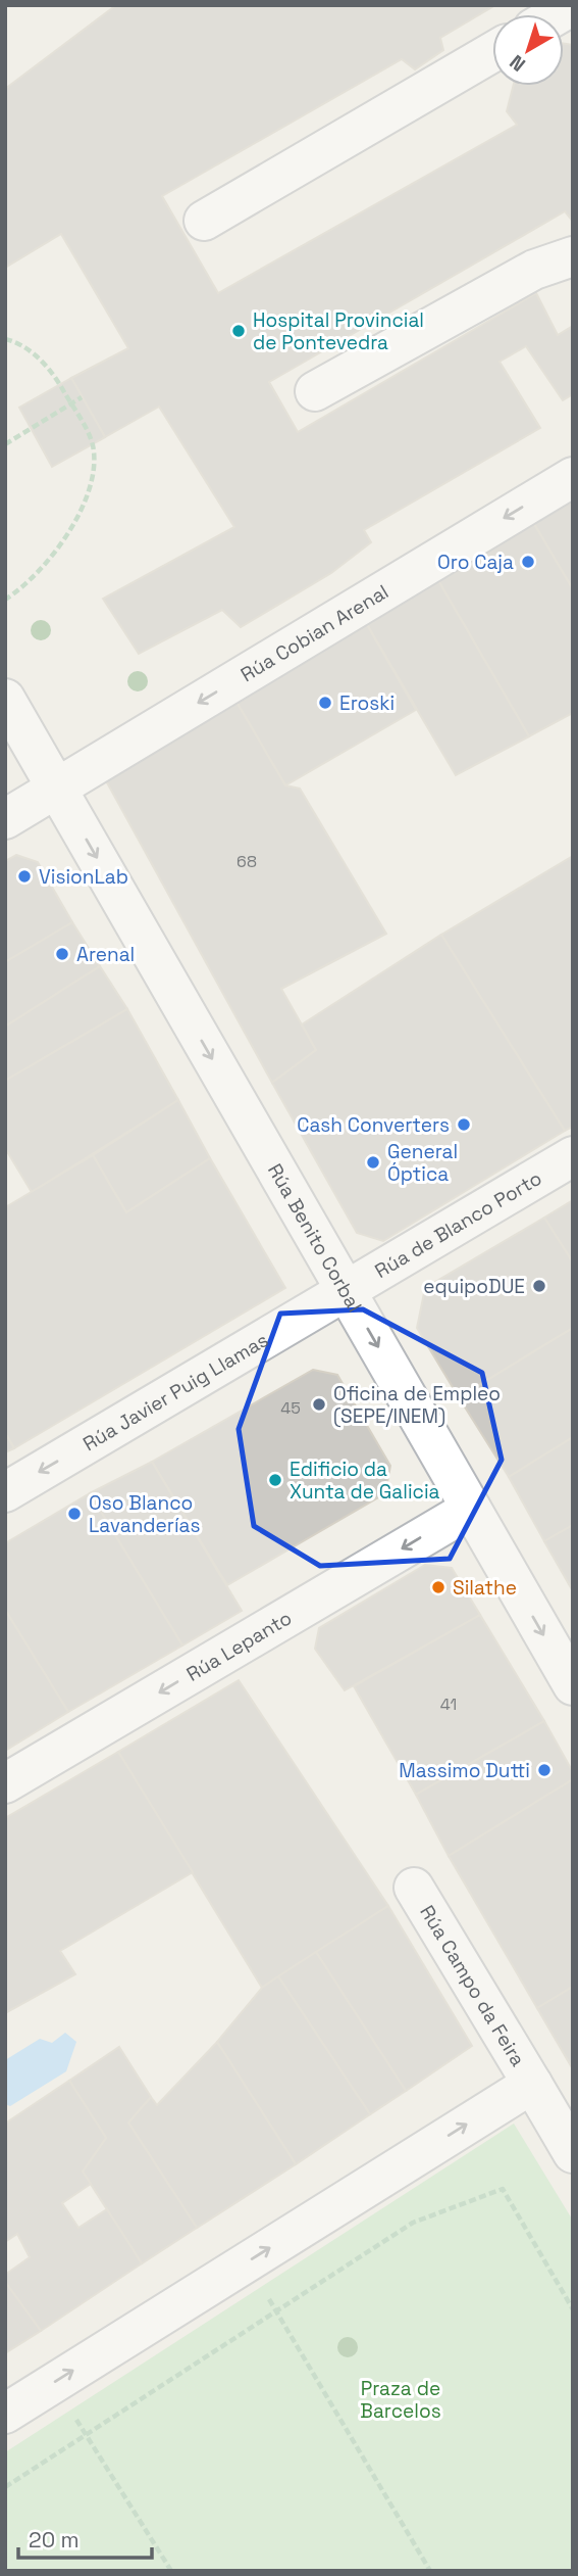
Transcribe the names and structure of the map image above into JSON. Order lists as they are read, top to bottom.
{
  "streets": {
    "street": [
      "Rúa Cobian Arenal",
      "Rúa de Blanco Porto",
      "Rúa Benito Corbal",
      "Rúa Javier Puig Llamas",
      "Rúa Lepanto",
      "Rúa Campo da Feira"
    ]
  },
  "crossings": [
    ["Rúa Cobian Arenal", "Rúa Benito Corbal"],
    ["Rúa de Blanco Porto", "Rúa Benito Corbal"],
    ["Rúa de Blanco Porto", "Rúa Javier Puig Llamas"],
    ["Rúa Benito Corbal", "Rúa Javier Puig Llamas"],
    ["Rúa Benito Corbal", "Rúa Lepanto"]
  ],
  "one_way": [
    "Rúa Cobian Arenal",
    "Rúa Benito Corbal",
    "Rúa Javier Puig Llamas",
    "Rúa Lepanto"
  ],
  "parks": ["Praza de Barcelos"],
  "places": [
    "Hospital Provincial de Pontevedra",
    "Oro Caja",
    "Eroski",
    "VisionLab",
    "Arenal",
    "Cash Converters",
    "General Óptica",
    "equipoDUE",
    "Oficina de Empleo (SEPE/INEM)",
    "Edificio da Xunta de Galicia",
    "Oso Blanco Lavanderías",
    "Silathe",
    "Massimo Dutti"
  ],
  "house_numbers": ["68", "45", "41"],
  "scale_bar": "20 m",
  "north": "bottom left"
}
